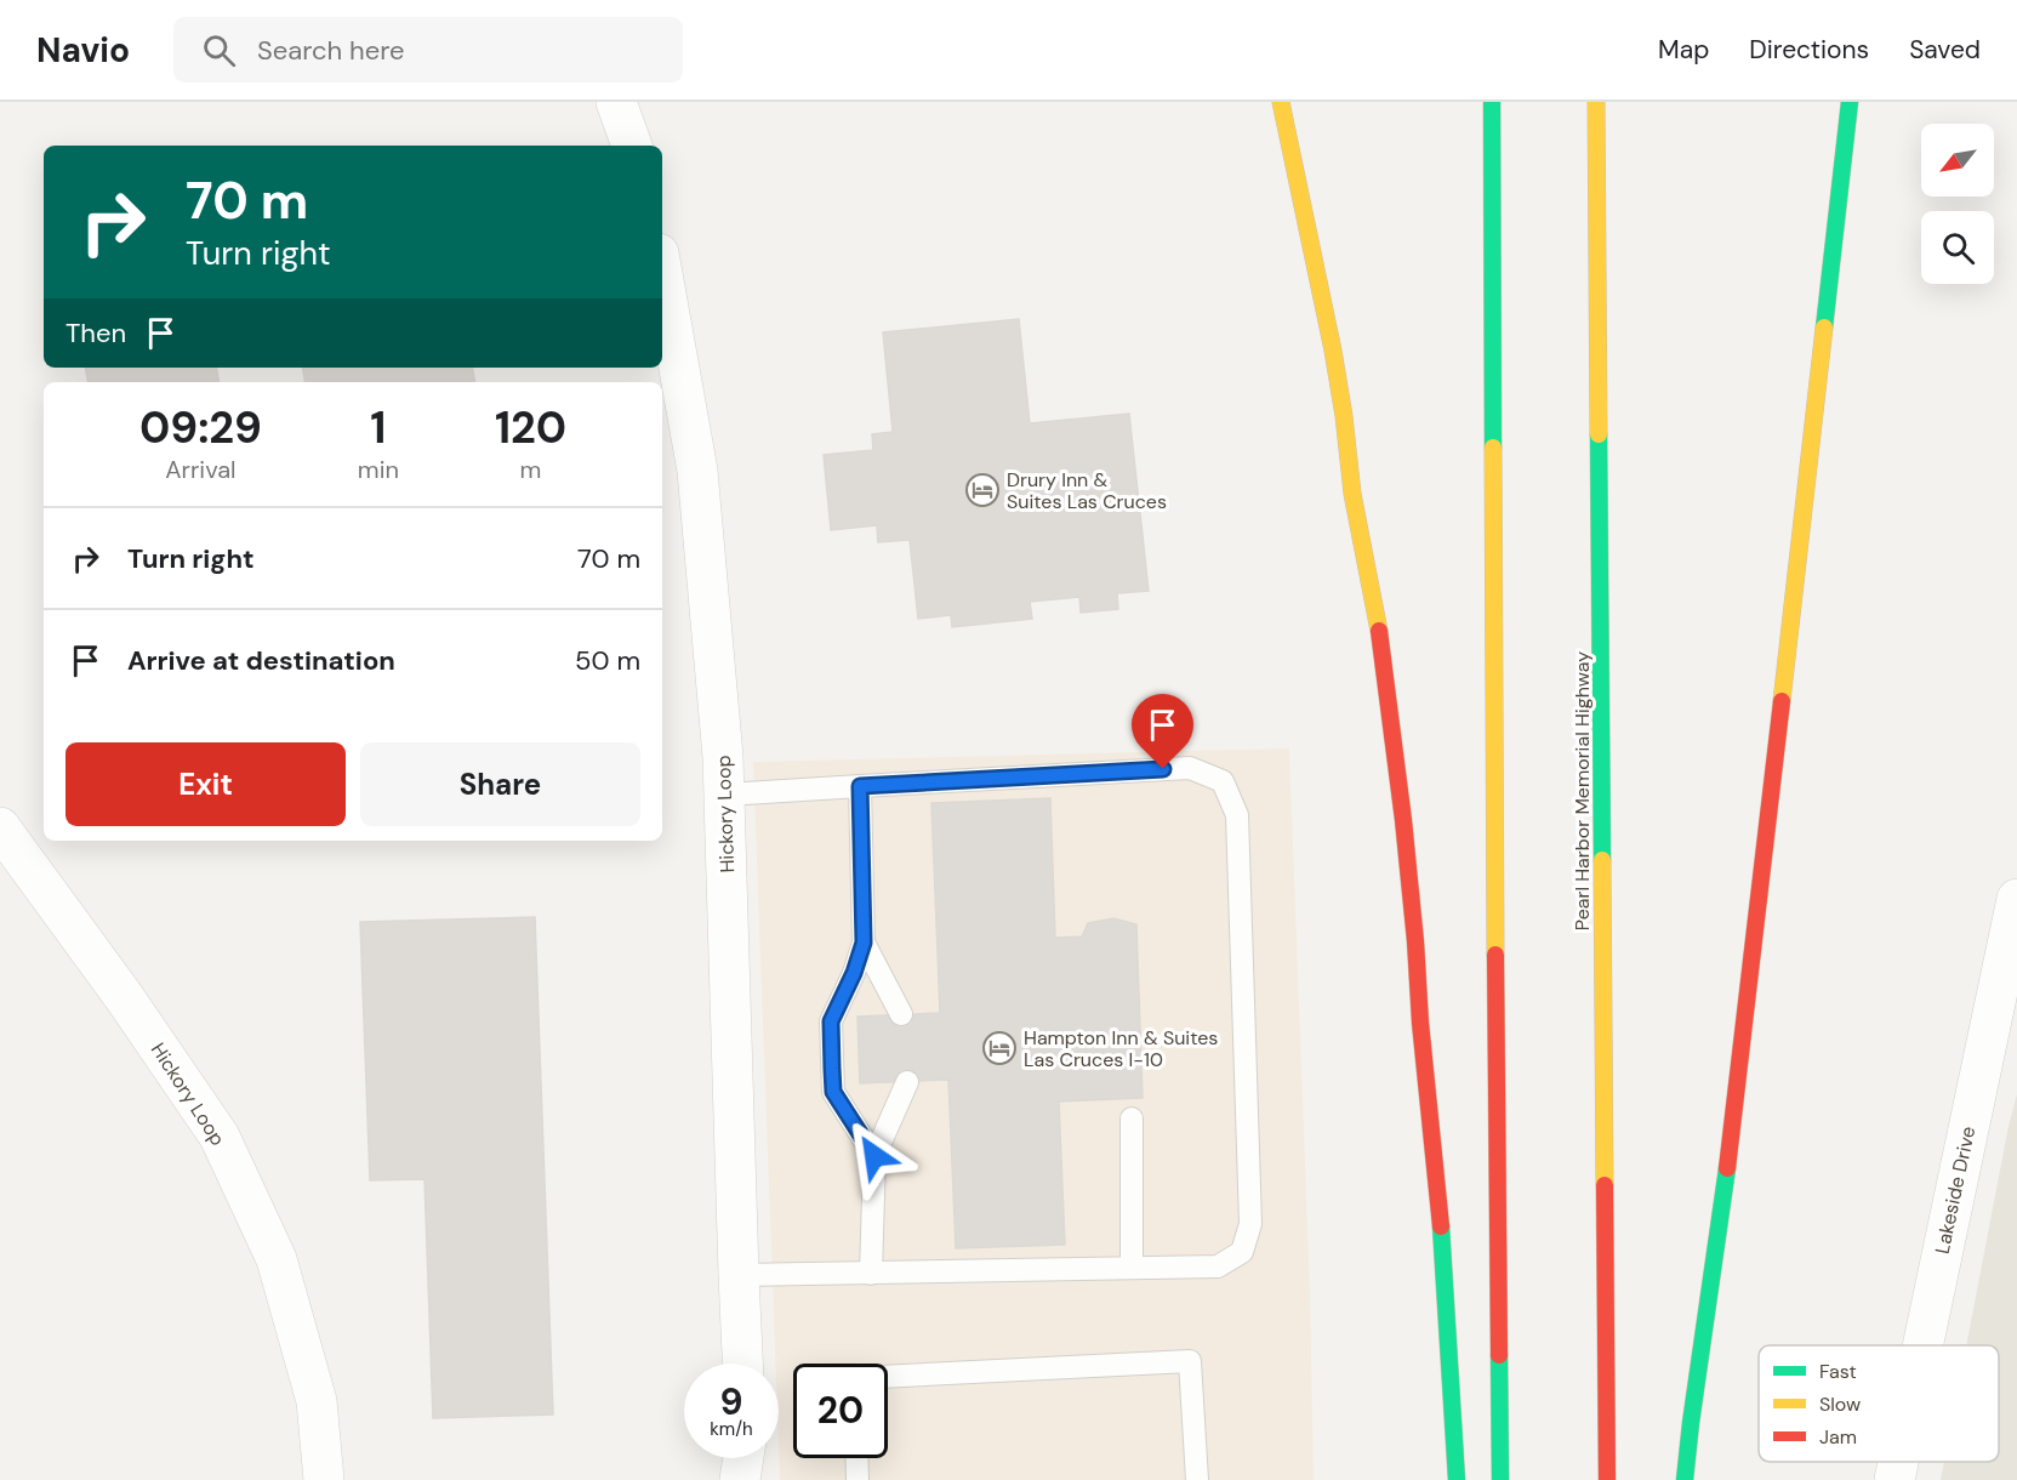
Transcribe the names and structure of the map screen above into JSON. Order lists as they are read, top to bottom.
{
  "streets": {
    "highway": ["Pearl Harbor Memorial Highway"],
    "street": ["Hickory Loop", "Lakeside Drive"]
  },
  "places": {
    "hotel": ["Drury Inn & Suites Las Cruces", "Hampton Inn & Suites Las Cruces I-10"]
  },
  "legend": ["Fast", "Slow", "Jam"],
  "north": "bottom left",
  "page": {
    "header": "Navio",
    "search": "Search here",
    "nav": ["Map", "Directions", "Saved"],
    "turn": ["70 m", "Turn right"],
    "then": "Then",
    "eta": [
      "09:29",
      "Arrival",
      "1",
      "min",
      "120",
      "m"
    ],
    "list": [
      {
        "name": "Turn right",
        "value": "70 m"
      },
      {
        "name": "Arrive at destination",
        "value": "50 m"
      }
    ],
    "buttons": ["Exit", "Share"],
    "speed": "9 km/h",
    "limit": "20"
  }
}
